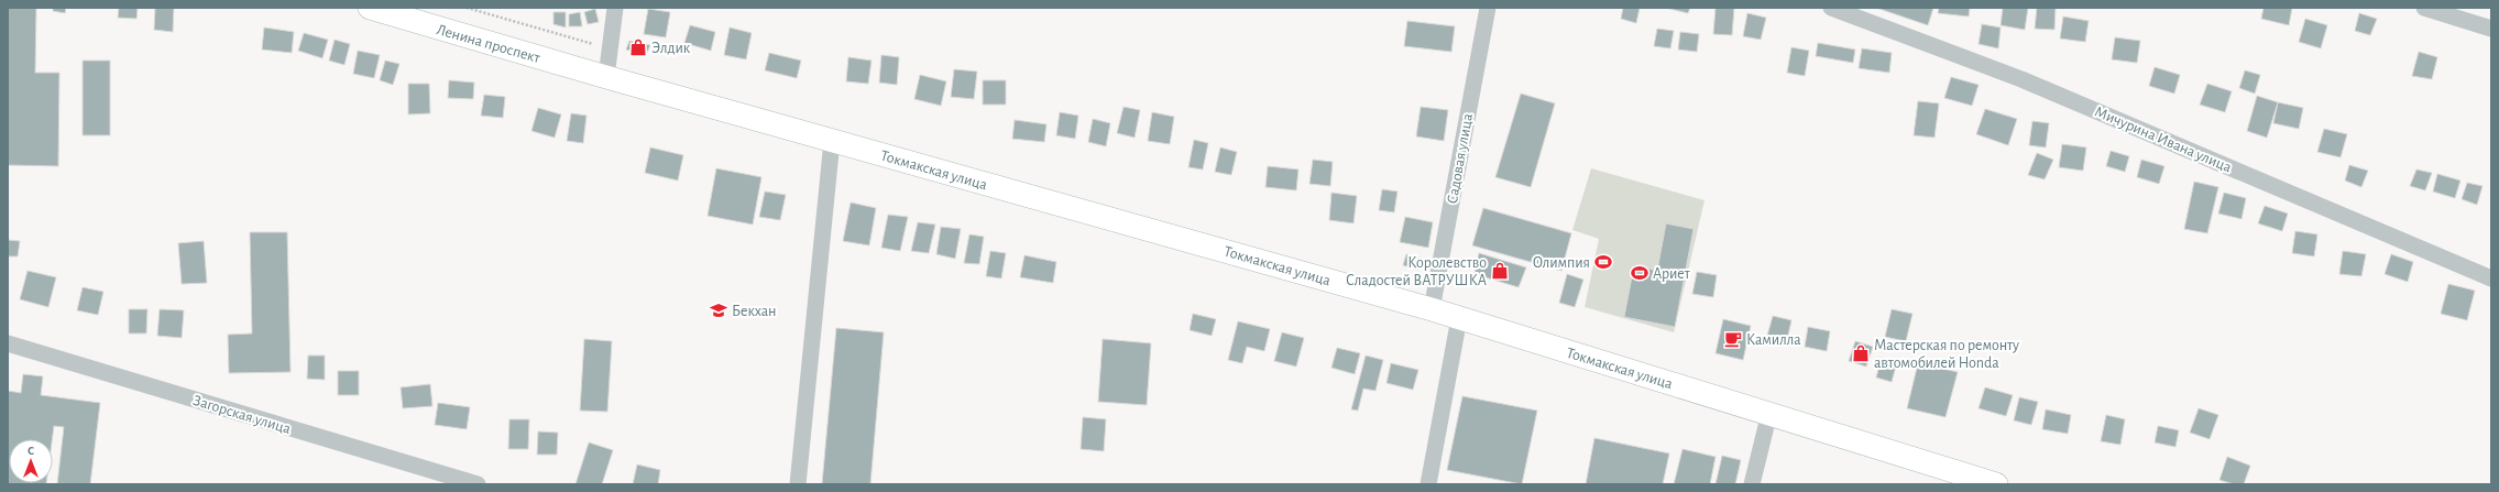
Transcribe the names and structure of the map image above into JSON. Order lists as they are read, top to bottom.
{
  "streets": {
    "main road": ["Ленина проспект", "Токмакская улица"],
    "street": ["Мичурина Ивана улица", "Садовая улица", "Загорская улица"]
  },
  "crossings": [
    ["Ленина проспект", "Токмакская улица"],
    ["Садовая улица", "Токмакская улица"]
  ],
  "places": {
    "shop": ["Элдик", "Королевство Сладостей ВАТРУШКА", "Мастерская по ремонту автомобилей Honda"],
    "sports": ["Олимпия", "Ариет"],
    "school or university": ["Бекхан"],
    "cafe": ["Камилла"]
  },
  "north": "top"
}
